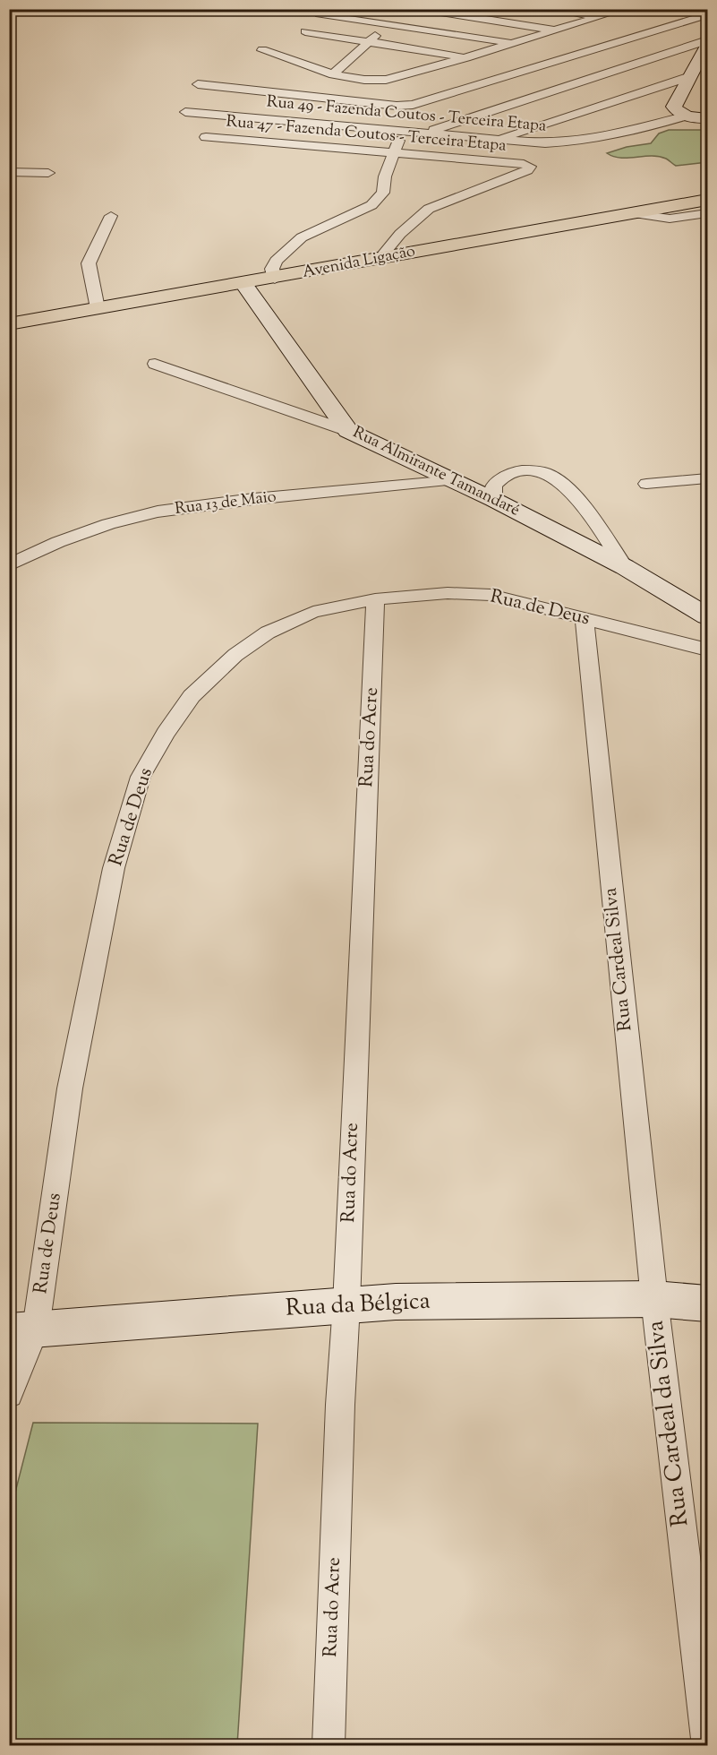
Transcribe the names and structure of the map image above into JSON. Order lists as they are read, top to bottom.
{
  "streets": {
    "main road": ["Avenida Ligação", "Rua Almirante Tamandaré", "Rua da Bélgica"],
    "street": [
      "Rua 49 - Fazenda Coutos - Terceira Etapa",
      "Rua 47 - Fazenda Coutos - Terceira Etapa",
      "Rua 13 de Maio",
      "Rua de Deus",
      "Rua do Acre",
      "Rua Cardeal Silva",
      "Rua Cardeal da Silva"
    ]
  },
  "crossings": [
    ["Rua 47 - Fazenda Coutos - Terceira Etapa", "Avenida Ligação"],
    ["Avenida Ligação", "Rua Almirante Tamandaré"],
    ["Rua Almirante Tamandaré", "Rua 13 de Maio"],
    ["Rua de Deus", "Rua do Acre"],
    ["Rua de Deus", "Rua Cardeal Silva"],
    ["Rua de Deus", "Rua da Bélgica"],
    ["Rua do Acre", "Rua da Bélgica"],
    ["Rua Cardeal Silva", "Rua da Bélgica"],
    ["Rua Cardeal Silva", "Rua Cardeal da Silva"],
    ["Rua da Bélgica", "Rua Cardeal da Silva"]
  ]
}
